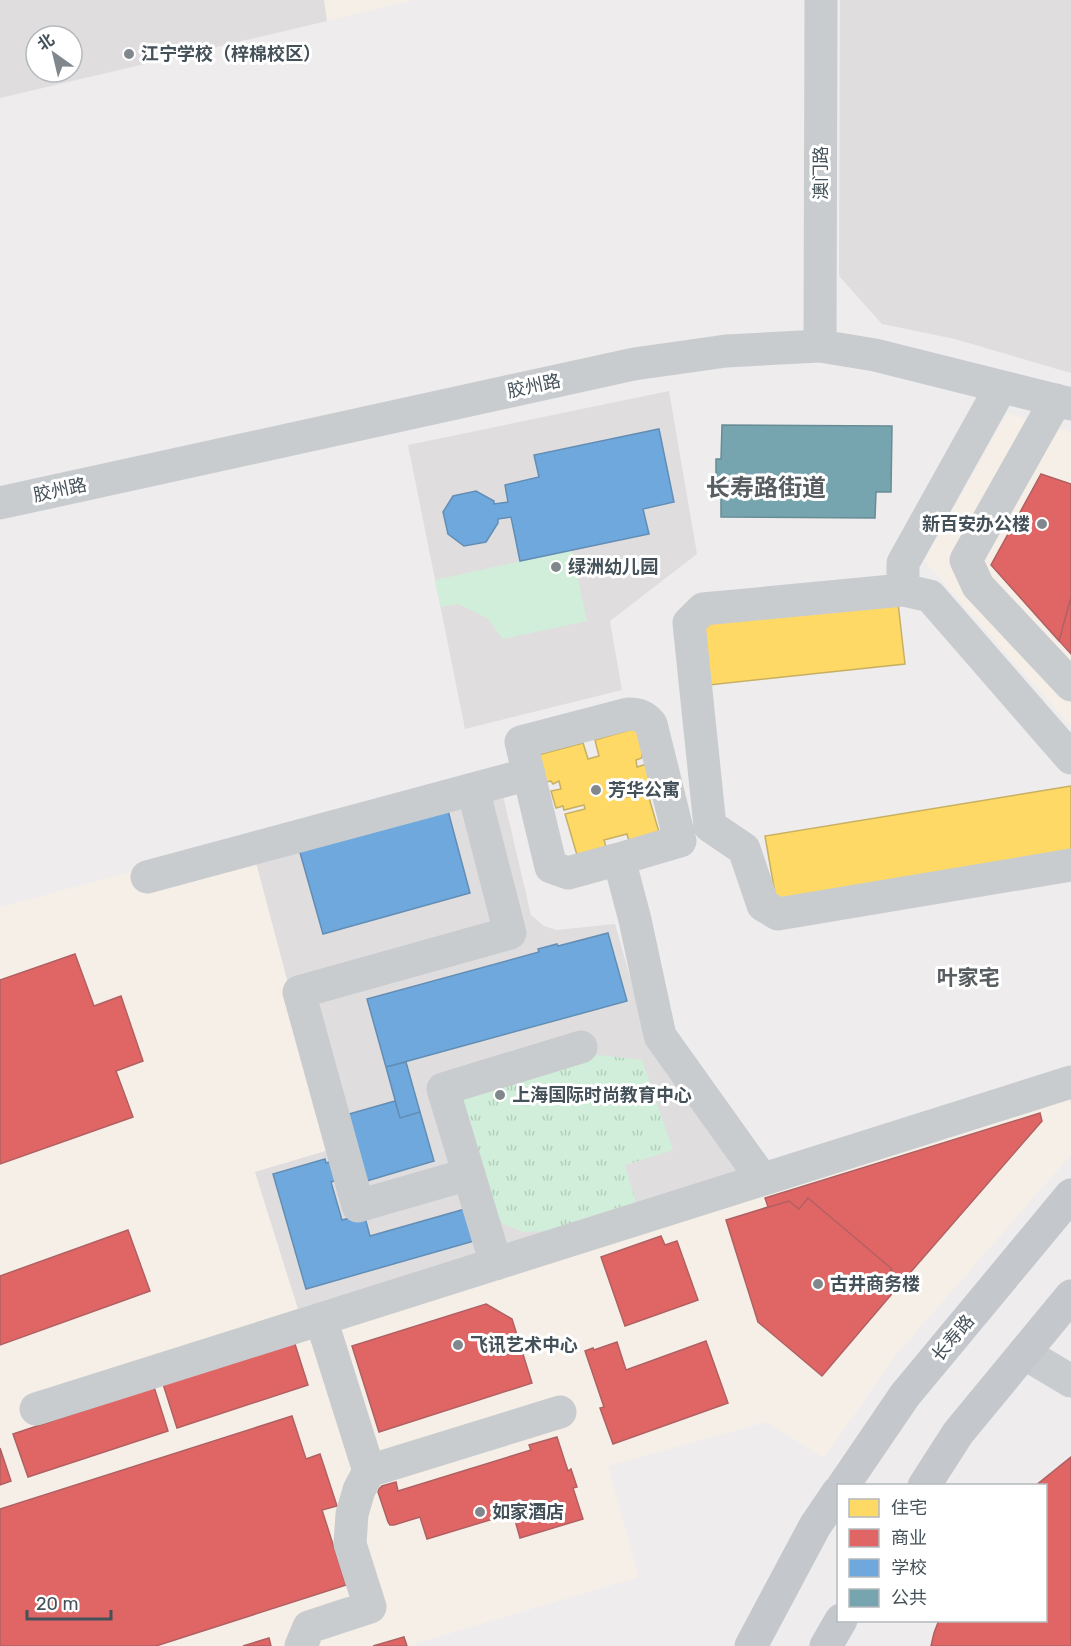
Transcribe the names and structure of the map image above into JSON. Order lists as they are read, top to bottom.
{
  "streets": {
    "main road": ["长寿路"],
    "street": ["澳门路", "胶州路"]
  },
  "crossings": [
    ["澳门路", "胶州路"]
  ],
  "districts": ["长寿路街道", "叶家宅"],
  "places": [
    "江宁学校（梓棉校区）",
    "新百安办公楼",
    "绿洲幼儿园",
    "芳华公寓",
    "上海国际时尚教育中心",
    "古井商务楼",
    "飞讯艺术中心",
    "如家酒店"
  ],
  "legend": [
    "住宅",
    "商业",
    "学校",
    "公共"
  ],
  "scale_bar": "20 m",
  "north": "top left"
}
